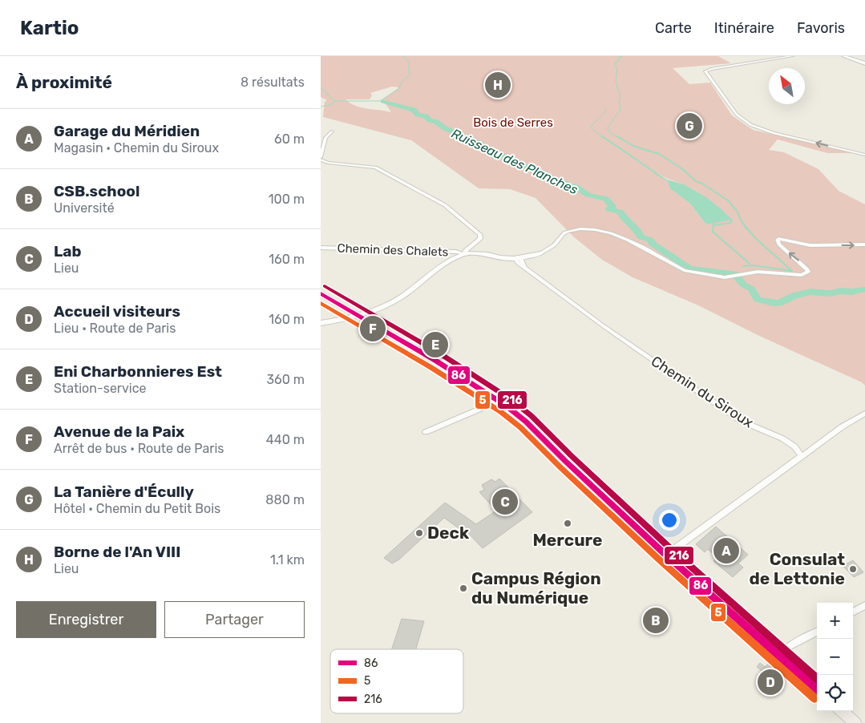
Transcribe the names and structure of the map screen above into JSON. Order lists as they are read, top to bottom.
{
  "streets": {
    "street": ["Chemin des Chalets", "Chemin du Siroux"]
  },
  "water": ["Ruisseau des Planches"],
  "parks": ["Bois de Serres"],
  "places": [
    "Mercure",
    "Deck",
    "Consulat de Lettonie",
    "Campus Région du Numérique"
  ],
  "lines": ["transit line 216", "transit line 86", "transit line 5"],
  "legend": ["86", "5", "216"],
  "north": "top left",
  "page": {
    "header": "Kartio",
    "nav": ["Carte", "Itinéraire", "Favoris"],
    "heading": ["À proximité", "8 résultats"],
    "pins": [
      "H",
      "G",
      "F",
      "E",
      "C",
      "A",
      "B",
      "D"
    ],
    "list": [
      {
        "mark": "A",
        "name": "Garage du Méridien",
        "note": "Magasin · Chemin du Siroux",
        "value": "60 m"
      },
      {
        "mark": "B",
        "name": "CSB.school",
        "note": "Université",
        "value": "100 m"
      },
      {
        "mark": "C",
        "name": "Lab",
        "note": "Lieu",
        "value": "160 m"
      },
      {
        "mark": "D",
        "name": "Accueil visiteurs",
        "note": "Lieu · Route de Paris",
        "value": "160 m"
      },
      {
        "mark": "E",
        "name": "Eni Charbonnieres Est",
        "note": "Station-service",
        "value": "360 m"
      },
      {
        "mark": "F",
        "name": "Avenue de la Paix",
        "note": "Arrêt de bus · Route de Paris",
        "value": "440 m"
      },
      {
        "mark": "G",
        "name": "La Tanière d'Écully",
        "note": "Hôtel · Chemin du Petit Bois",
        "value": "880 m"
      },
      {
        "mark": "H",
        "name": "Borne de l'An VIII",
        "note": "Lieu",
        "value": "1.1 km"
      }
    ],
    "buttons": ["Enregistrer", "Partager"],
    "map_buttons": ["+", "−"]
  }
}
